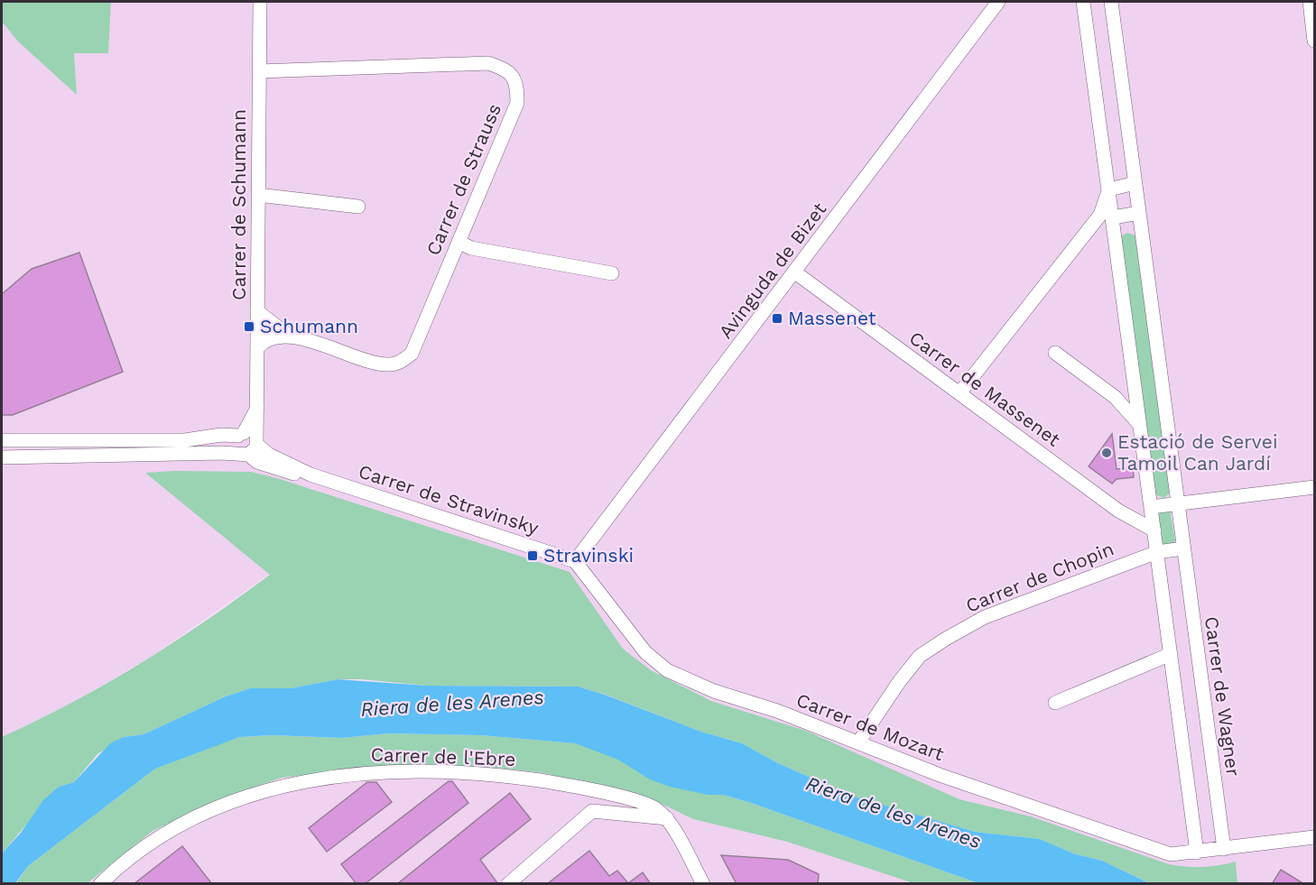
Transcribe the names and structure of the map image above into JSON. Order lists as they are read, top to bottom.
{
  "streets": {
    "street": [
      "Carrer de Strauss",
      "Carrer de Schumann",
      "Avinguda de Bizet",
      "Carrer de Massenet",
      "Carrer de Stravinsky",
      "Carrer de Chopin",
      "Carrer de Wagner",
      "Carrer de Mozart",
      "Carrer de l'Ebre"
    ]
  },
  "crossings": [
    ["Carrer de Strauss", "Carrer de Schumann"],
    ["Carrer de Schumann", "Carrer de Stravinsky"],
    ["Avinguda de Bizet", "Carrer de Massenet"],
    ["Avinguda de Bizet", "Carrer de Stravinsky"],
    ["Avinguda de Bizet", "Carrer de Mozart"],
    ["Carrer de Stravinsky", "Carrer de Mozart"],
    ["Carrer de Chopin", "Carrer de Mozart"],
    ["Carrer de Wagner", "Carrer de Mozart"]
  ],
  "water": ["Riera de les Arenes"],
  "places": {
    "transit": ["Massenet", "Schumann", "Stravinski"],
    "other": ["Estació de Servei Tamoil Can Jardí"]
  }
}
